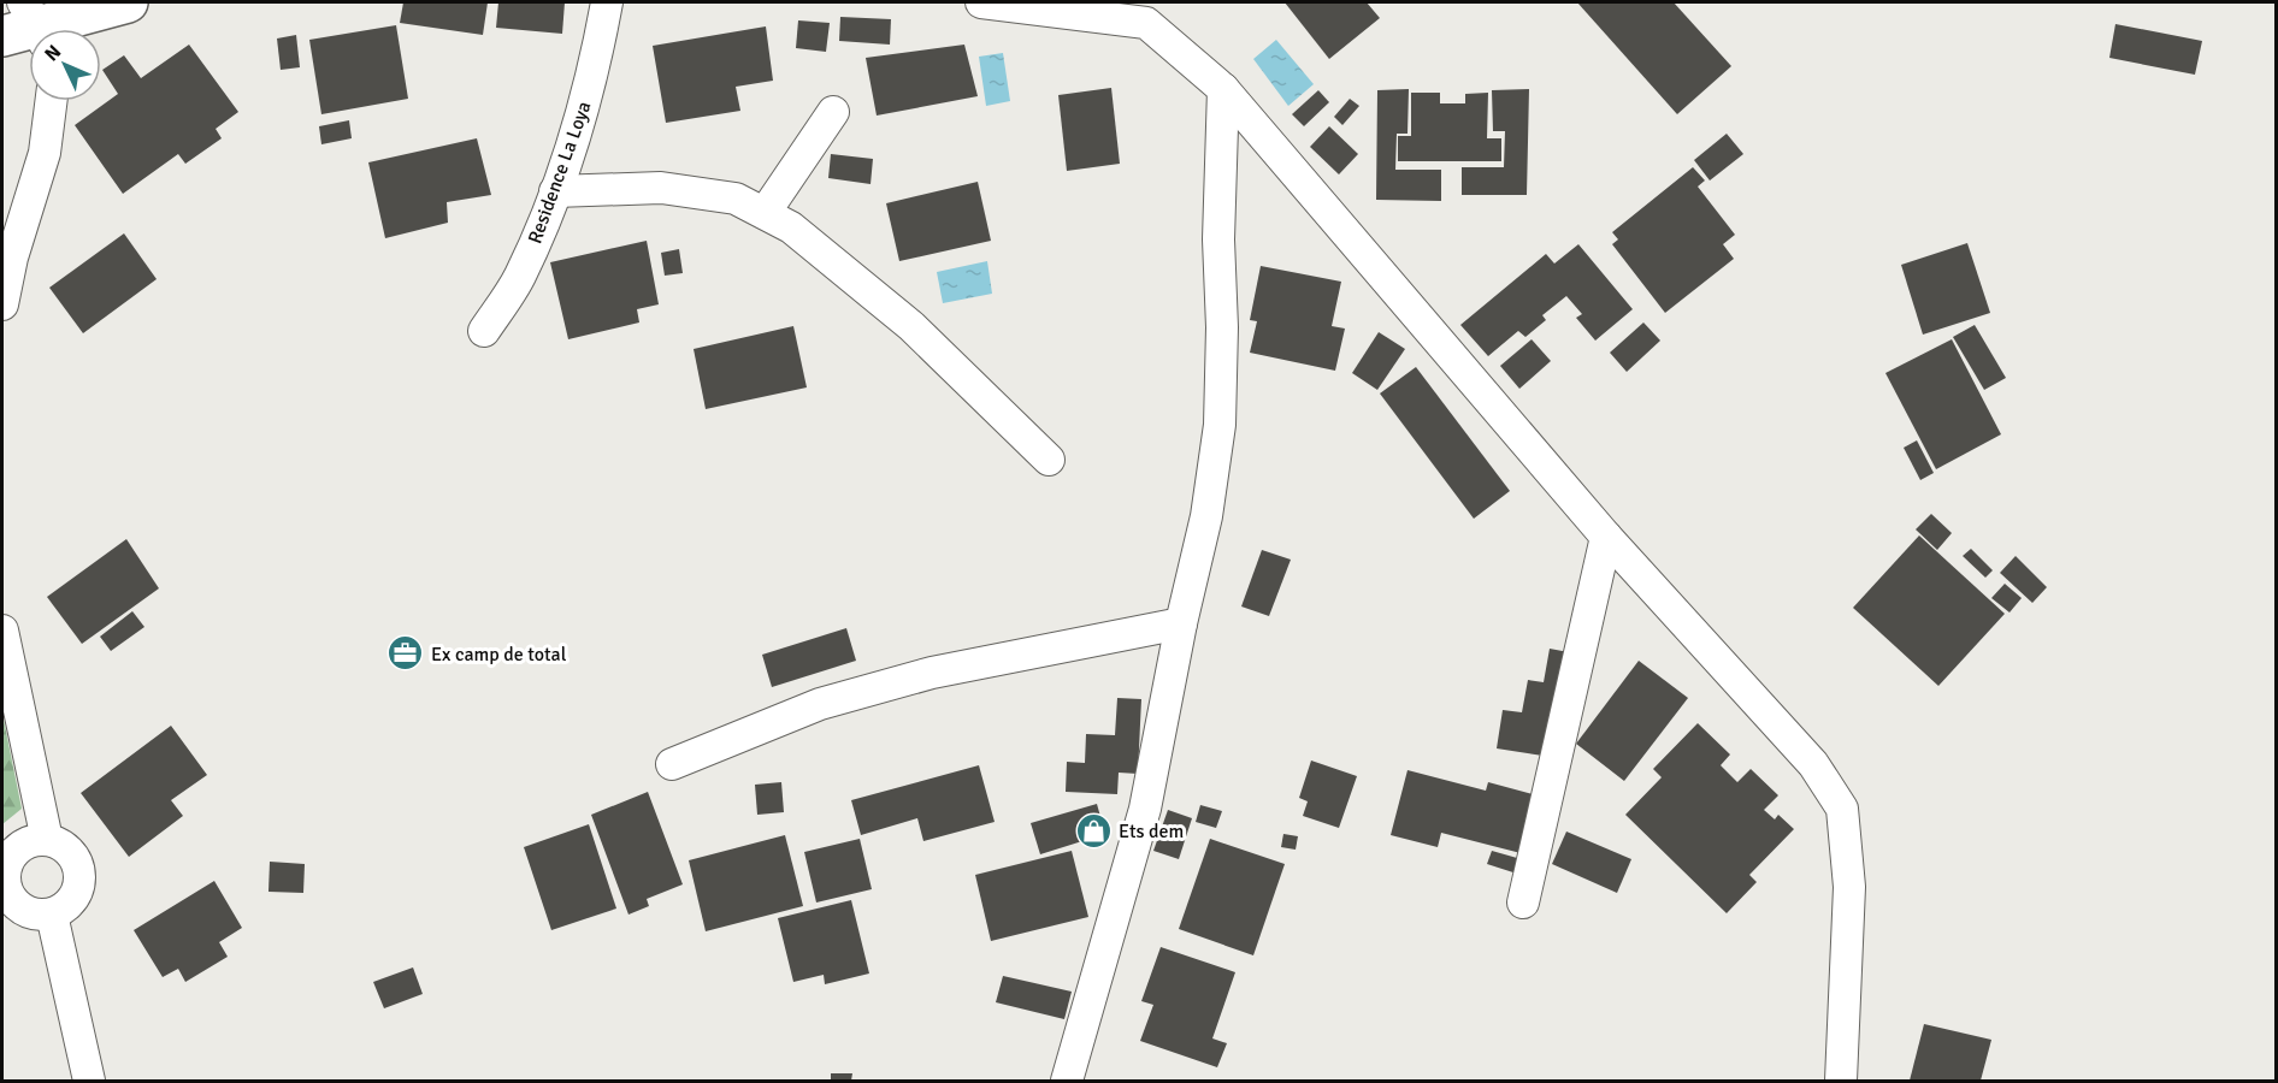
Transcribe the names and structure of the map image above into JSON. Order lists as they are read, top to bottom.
{
  "streets": {
    "street": ["Residence La Loya"]
  },
  "places": {
    "office": ["Ex camp de total"],
    "shop": ["Ets dem"]
  },
  "north": "top left"
}
